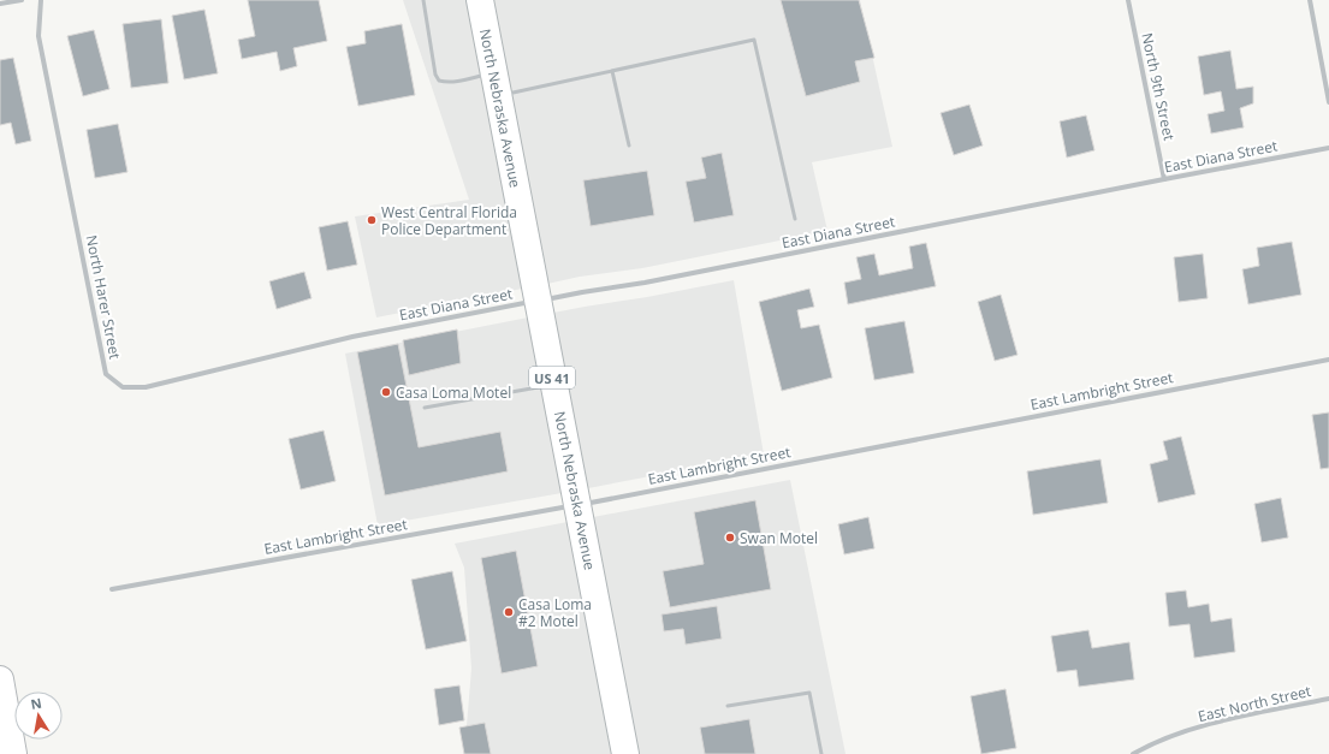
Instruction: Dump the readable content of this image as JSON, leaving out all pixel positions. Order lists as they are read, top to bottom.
{
  "streets": {
    "main road": ["North Nebraska Avenue", "US 41"],
    "street": [
      "North 9th Street",
      "East Diana Street",
      "North Harer Street",
      "East Lambright Street",
      "East North Street"
    ]
  },
  "crossings": [
    ["North 9th Street", "East Diana Street"],
    ["North Nebraska Avenue", "East Diana Street"],
    ["North Nebraska Avenue", "East Lambright Street"],
    ["East Diana Street", "North Harer Street"]
  ],
  "places": [
    "West Central Florida Police Department",
    "Casa Loma Motel",
    "Swan Motel",
    "Casa Loma #2 Motel"
  ],
  "north": "top"
}
